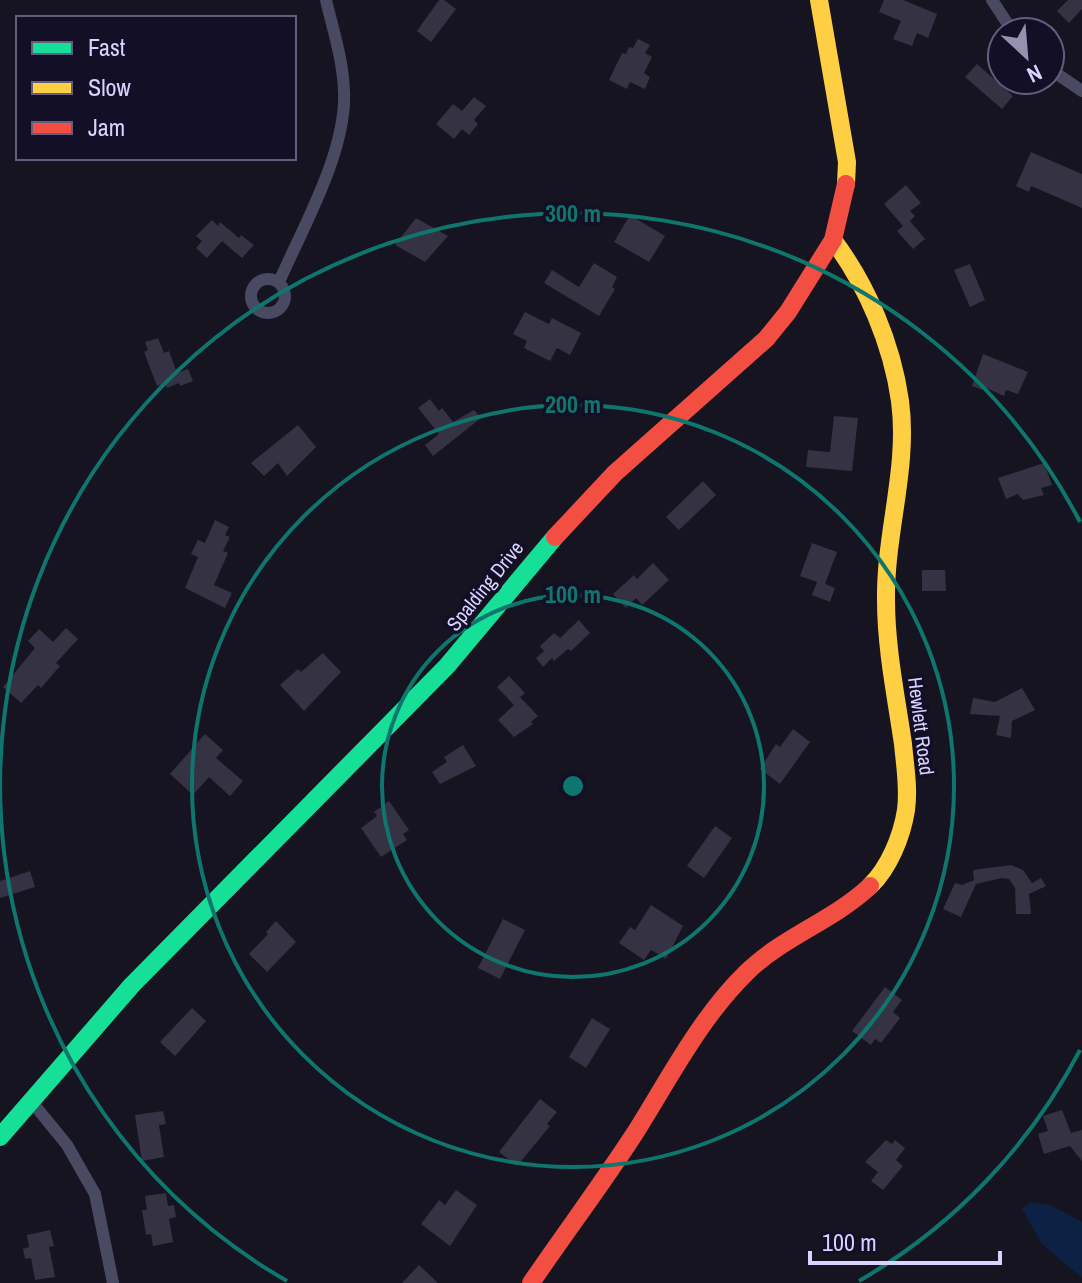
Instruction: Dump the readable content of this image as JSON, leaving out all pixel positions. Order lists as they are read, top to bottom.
{
  "streets": {
    "street": ["Spalding Drive", "Hewlett Road"]
  },
  "crossings": [
    ["Spalding Drive", "Hewlett Road"]
  ],
  "legend": ["Fast", "Slow", "Jam"],
  "scale_bar": "100 m",
  "north": "bottom right",
  "rings": ["300 m", "200 m", "100 m"]
}
